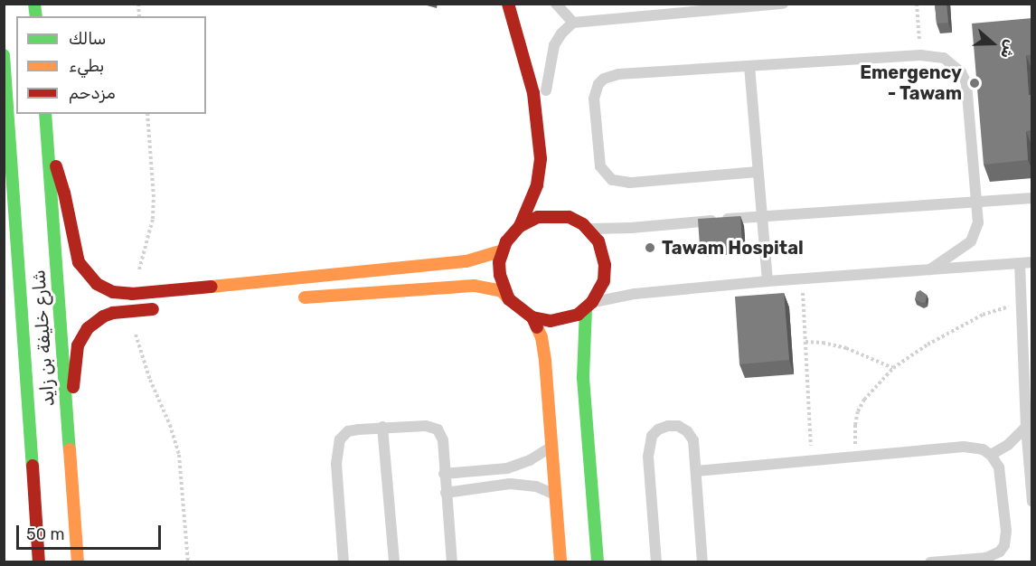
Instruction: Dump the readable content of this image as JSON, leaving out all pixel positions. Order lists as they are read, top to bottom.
{
  "streets": {
    "main road": ["شارع خليفة بن زايد"]
  },
  "places": ["Emergency - Tawam", "Tawam Hospital"],
  "legend": ["سالك", "بطيء", "مزدحم"],
  "scale_bar": "50 m",
  "north": "right"
}
